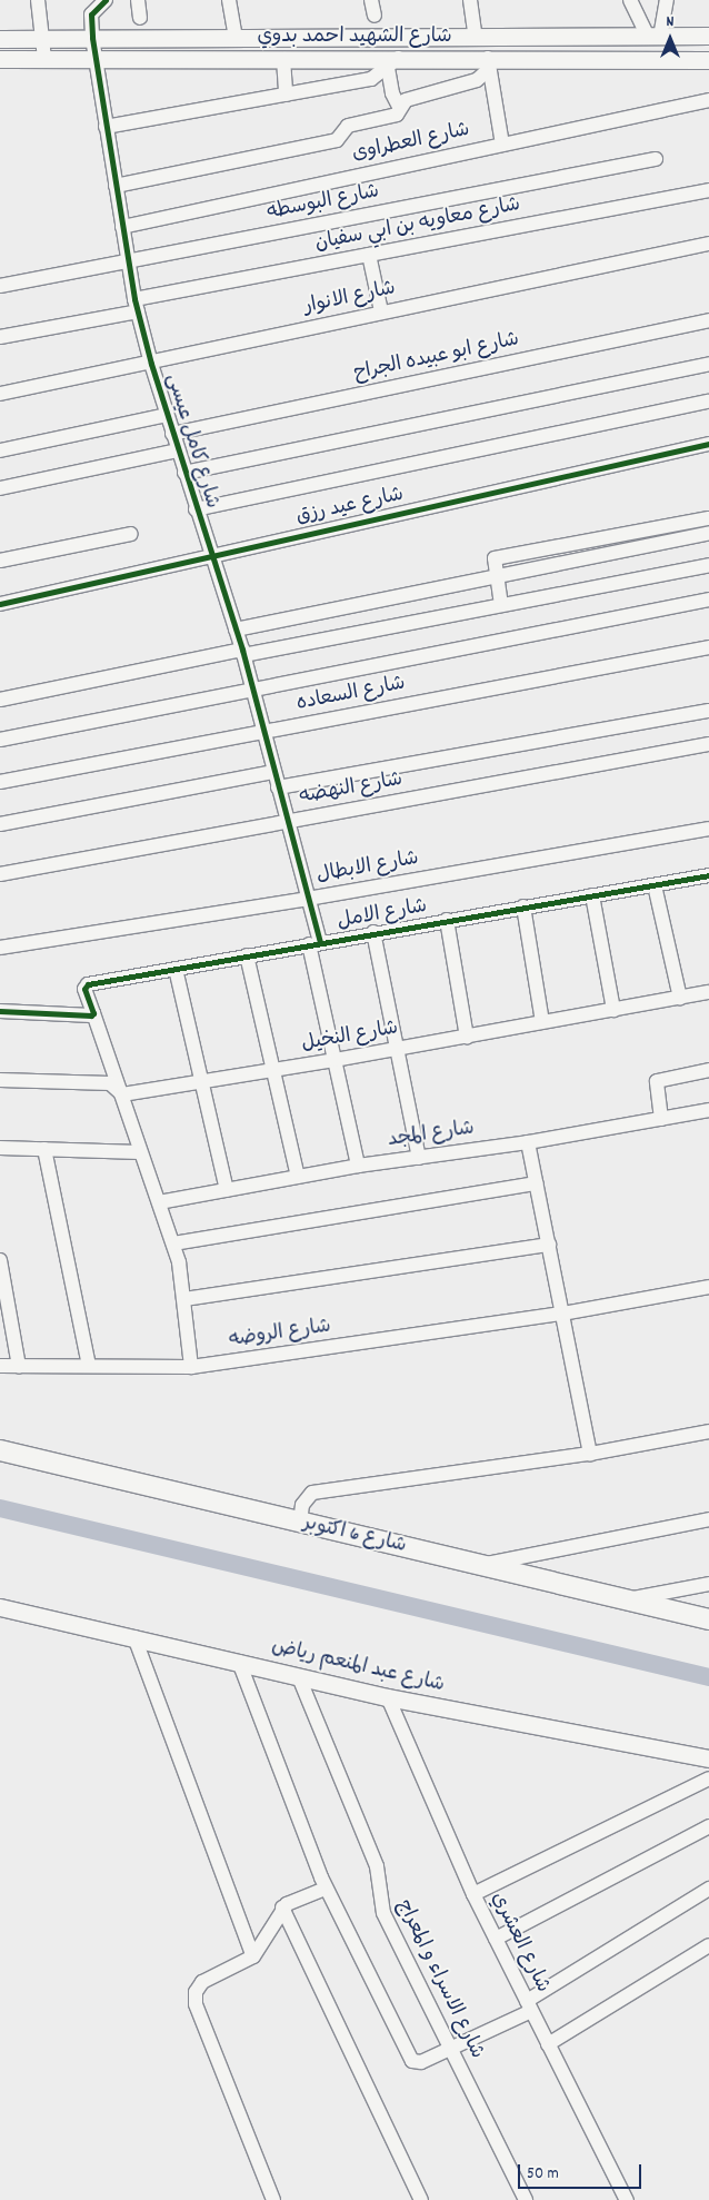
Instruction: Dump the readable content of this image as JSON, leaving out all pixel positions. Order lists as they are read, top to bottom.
{
  "streets": {
    "main road": ["شارع 6 اكتوبر"],
    "street": [
      "شارع الشهيد احمد بدوي",
      "شارع العطراوى",
      "شارع البوسطه",
      "شارع معاويه بن ابي سفيان",
      "شارع الانوار",
      "شارع ابو عبيده الجراح",
      "شارع كامل عيسى",
      "شارع عيد رزق",
      "شارع السعاده",
      "شارع النهضه",
      "شارع الابطال",
      "شارع الامل",
      "شارع النخيل",
      "شارع المجد",
      "شارع الروضه",
      "شارع عبد المنعم رياض",
      "شارع العشري",
      "شارع الاسراء و المعراج"
    ]
  },
  "crossings": [
    ["شارع الشهيد احمد بدوي", "شارع كامل عيسى"],
    ["شارع العطراوى", "شارع كامل عيسى"],
    ["شارع البوسطه", "شارع كامل عيسى"],
    ["شارع معاويه بن ابي سفيان", "شارع كامل عيسى"],
    ["شارع الانوار", "شارع كامل عيسى"],
    ["شارع ابو عبيده الجراح", "شارع كامل عيسى"],
    ["شارع كامل عيسى", "شارع عيد رزق"],
    ["شارع كامل عيسى", "شارع السعاده"],
    ["شارع كامل عيسى", "شارع النهضه"],
    ["شارع كامل عيسى", "شارع الابطال"],
    ["شارع كامل عيسى", "شارع الامل"],
    ["شارع كامل عيسى", "شارع النخيل"],
    ["شارع كامل عيسى", "شارع المجد"],
    ["شارع عبد المنعم رياض", "شارع العشري"],
    ["شارع عبد المنعم رياض", "شارع الاسراء و المعراج"]
  ],
  "scale_bar": "50 m",
  "north": "top"
}
